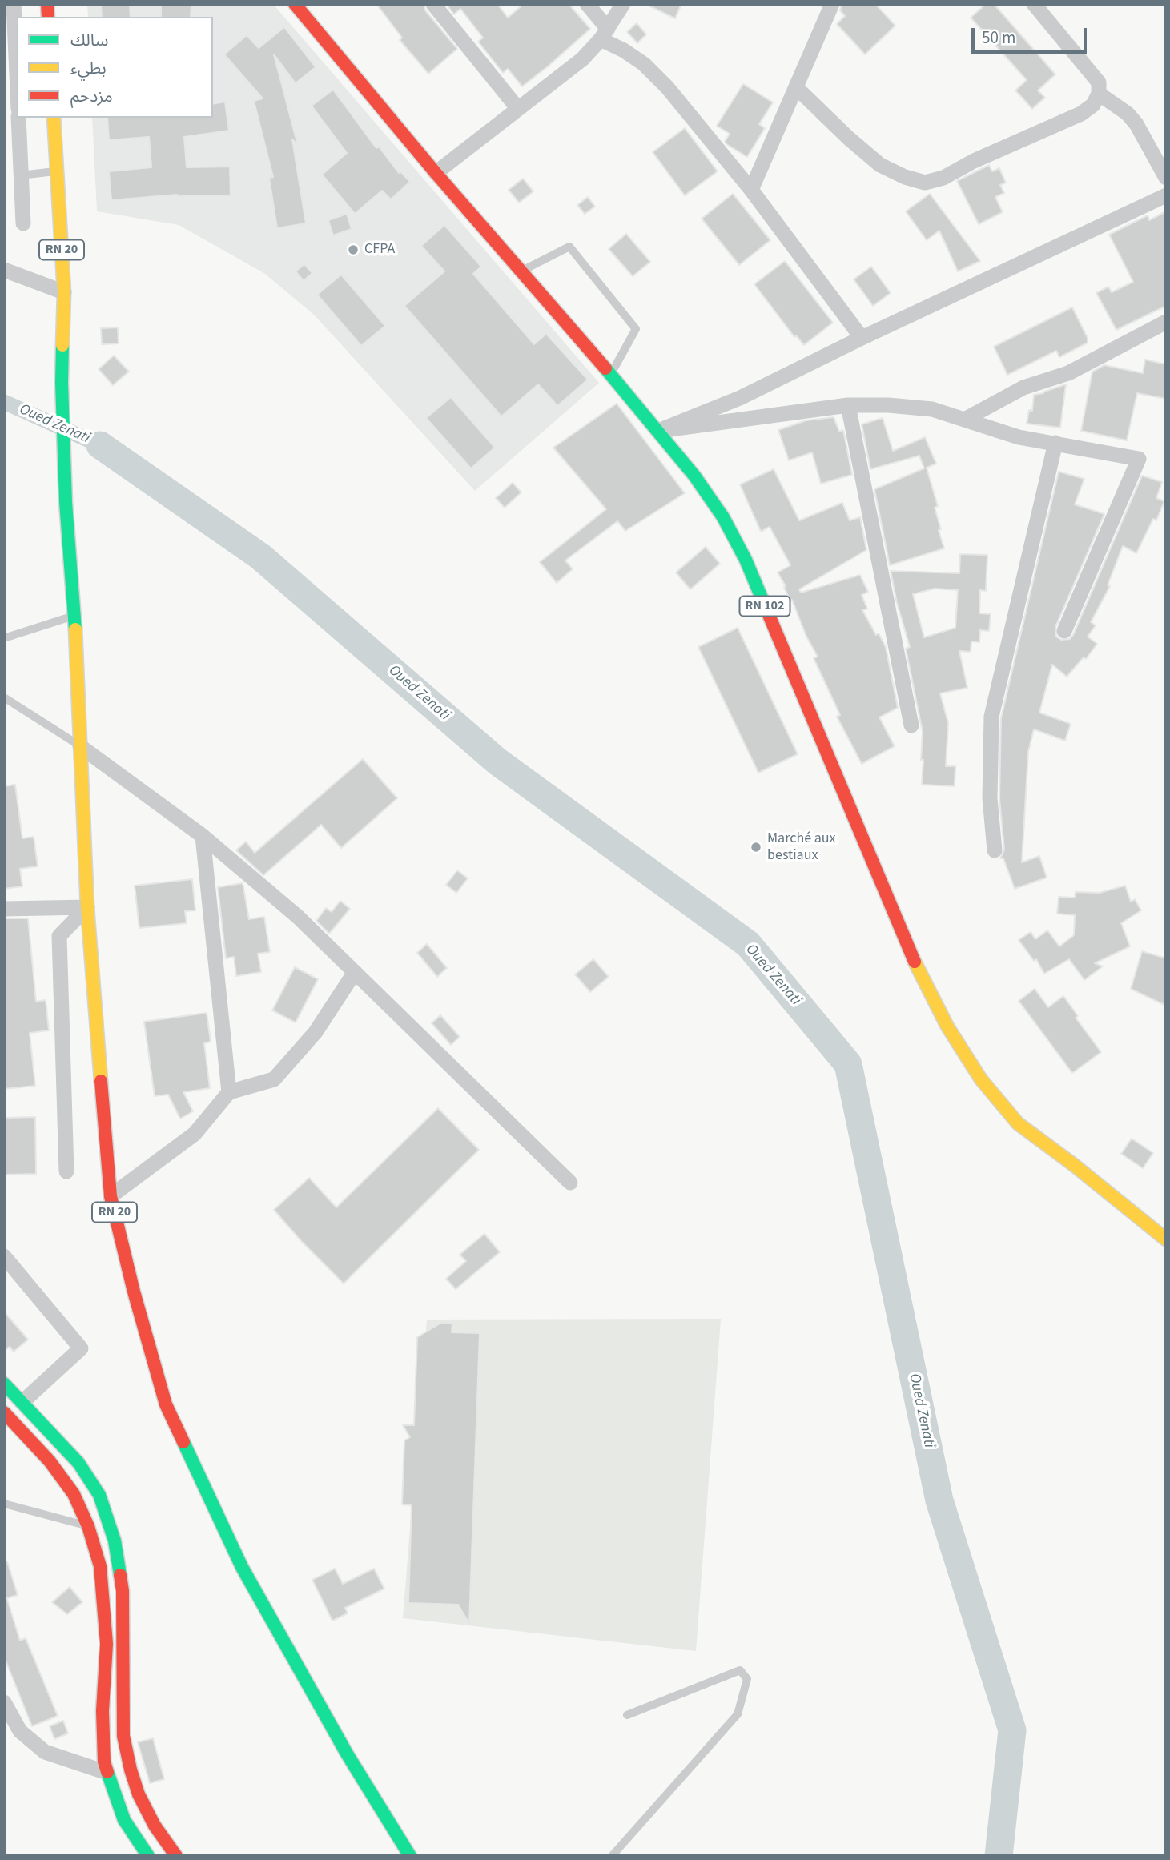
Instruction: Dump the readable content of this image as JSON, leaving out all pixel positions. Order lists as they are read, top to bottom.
{
  "streets": {
    "main road": ["RN 20", "RN 102"]
  },
  "water": ["Oued Zenati"],
  "places": ["CFPA", "Marché aux bestiaux"],
  "legend": ["سالك", "بطيء", "مزدحم"],
  "scale_bar": "50 m"
}
